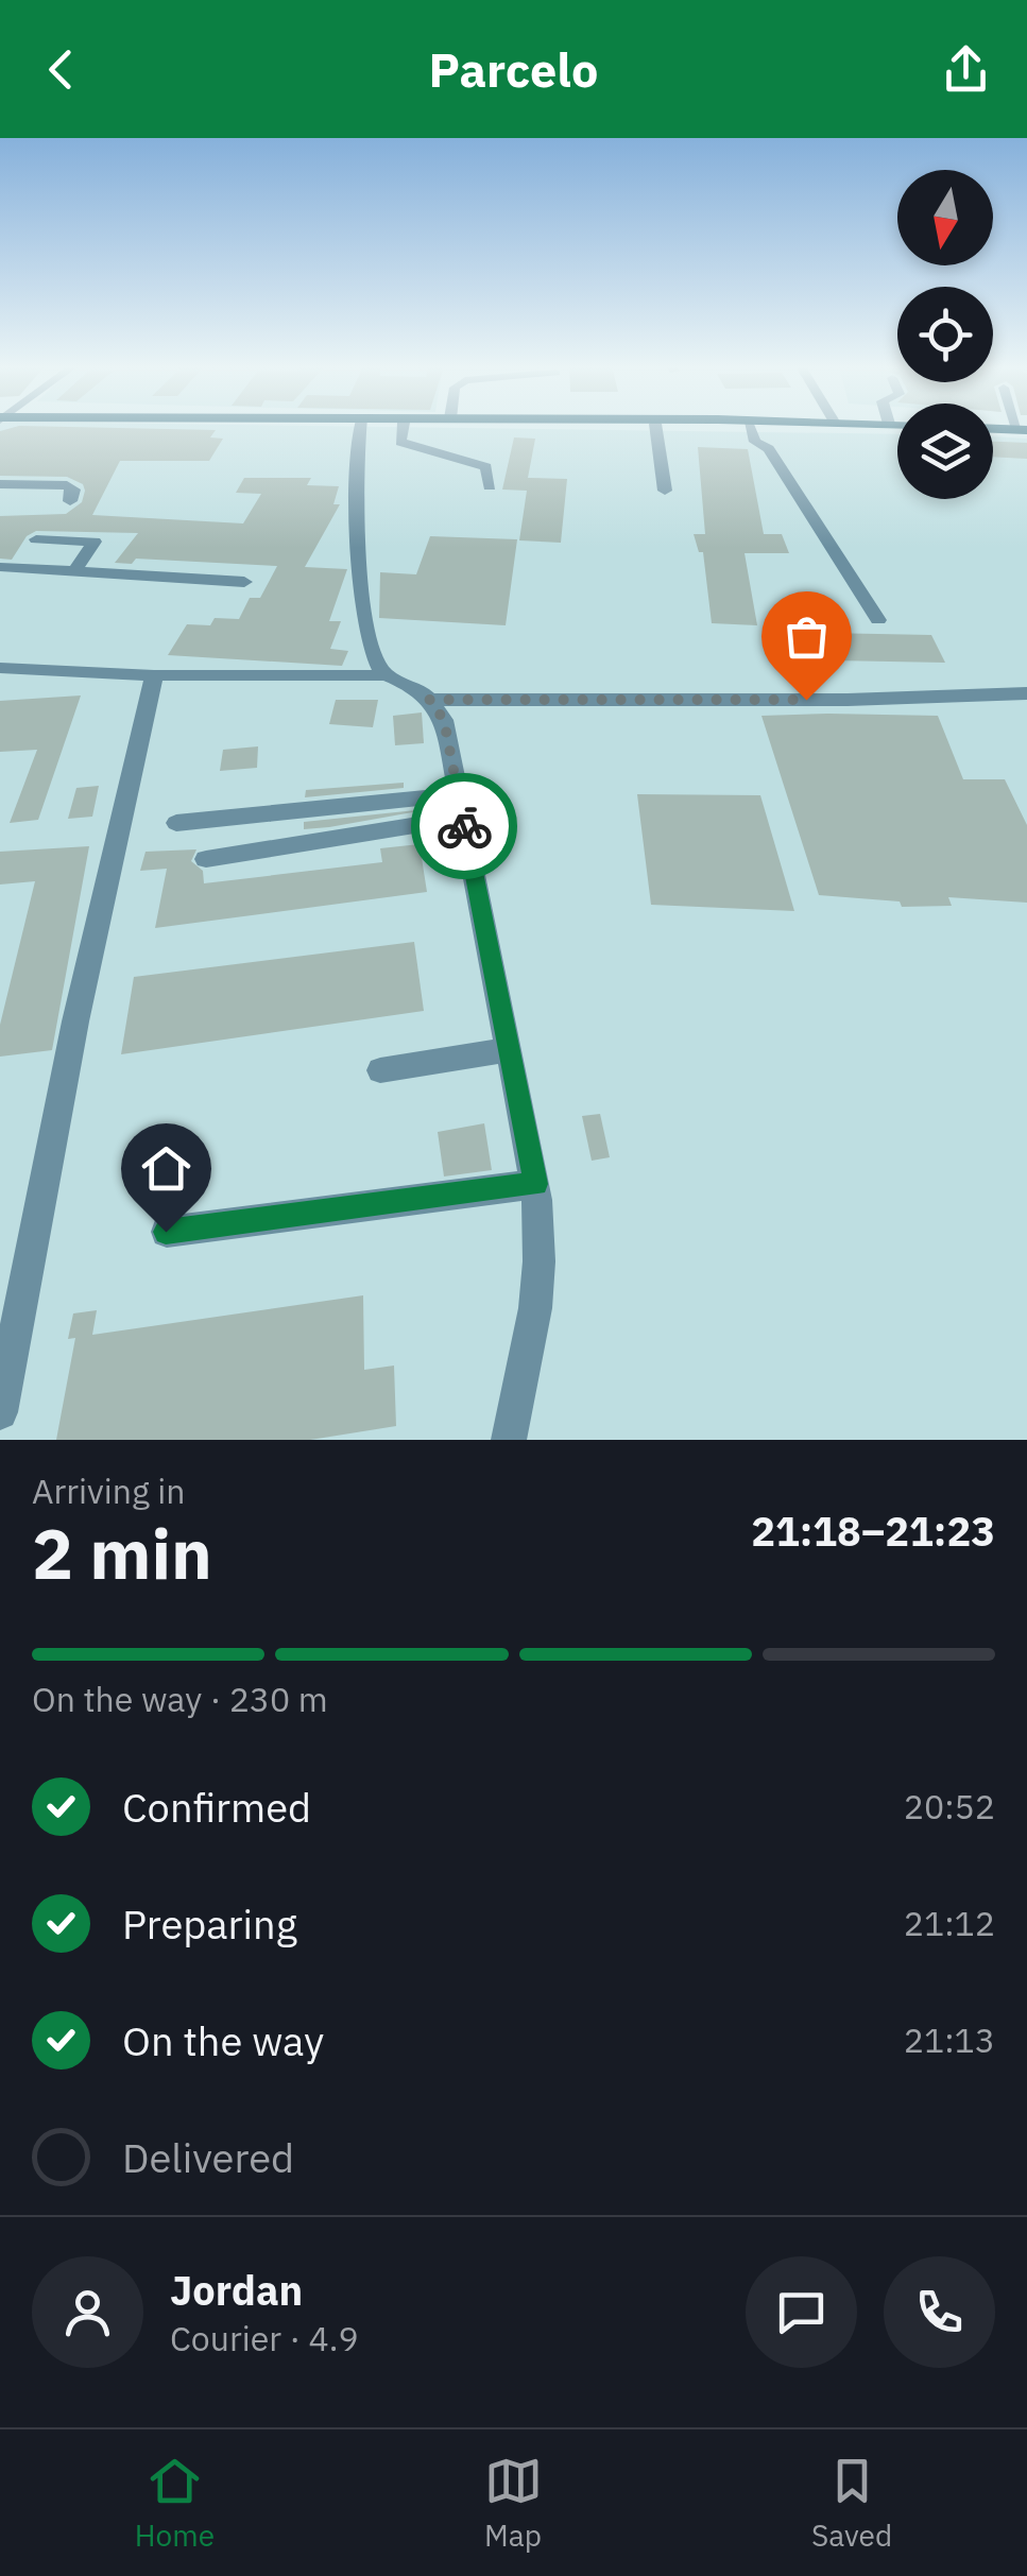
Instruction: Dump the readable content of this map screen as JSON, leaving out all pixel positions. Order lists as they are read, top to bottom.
{
  "north": "bottom",
  "page": {
    "header": "Parcelo",
    "heading": ["2 min", "Arriving in", "21:18–21:23"],
    "panel": ["Jordan", "Courier · 4.9"],
    "bar": "On the way · 230 m",
    "list": [
      ["Confirmed", "20:52"],
      ["Preparing", "21:12"],
      ["On the way", "21:13"],
      "Delivered"
    ],
    "tabs": ["Home", "Map", "Saved"]
  }
}
